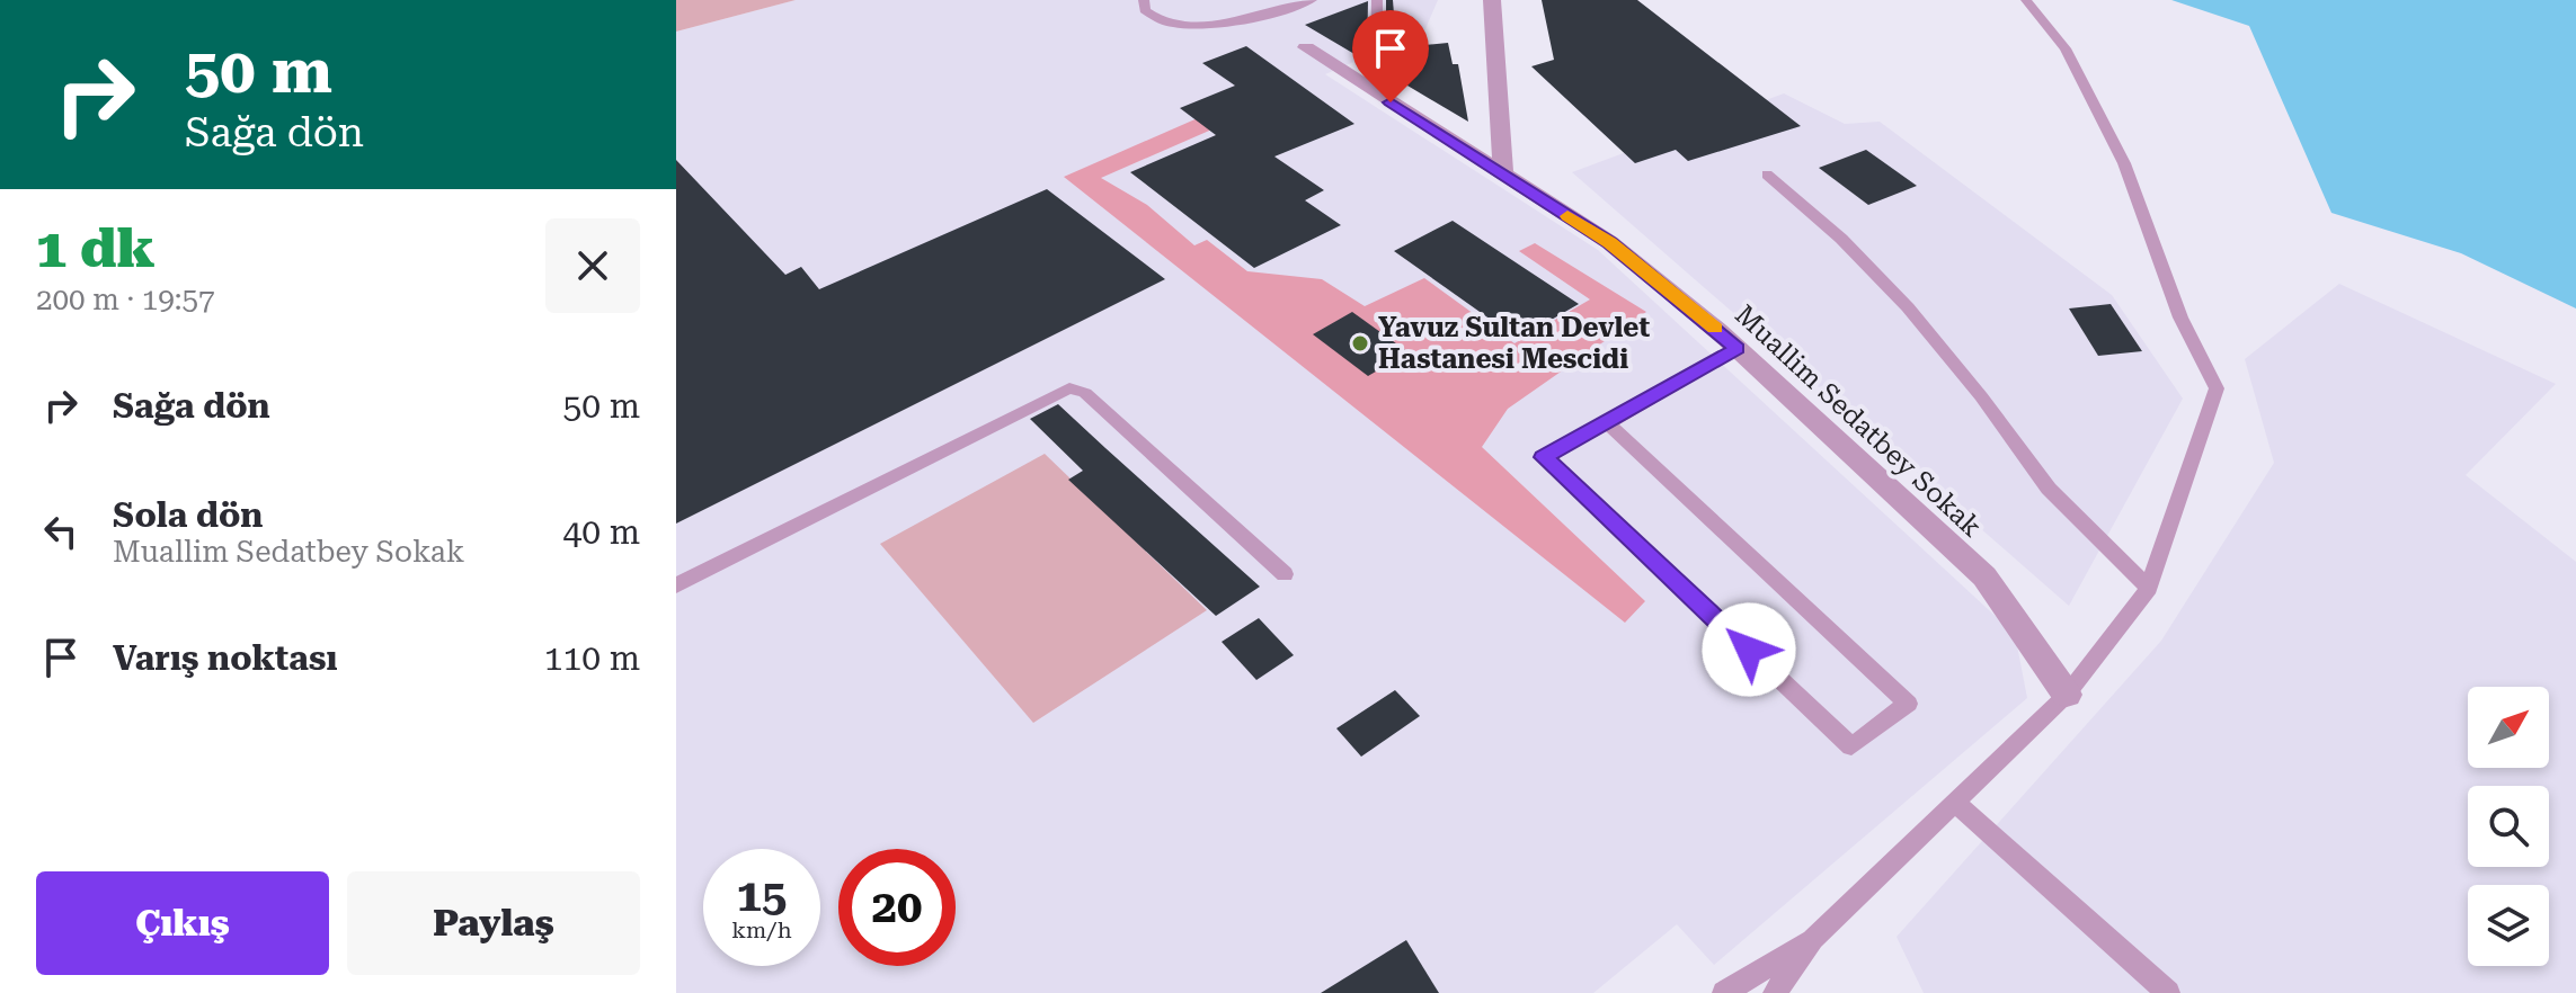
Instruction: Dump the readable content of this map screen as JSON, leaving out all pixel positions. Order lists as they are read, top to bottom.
{
  "streets": {
    "street": ["Muallim Sedatbey Sokak"]
  },
  "places": ["Yavuz Sultan Devlet Hastanesi Mescidi"],
  "north": "top right",
  "page": {
    "turn": ["50 m", "Sağa dön"],
    "heading": ["1 dk", "200 m · 19:57"],
    "list": [
      {
        "name": "Sağa dön",
        "value": "50 m"
      },
      {
        "name": "Sola dön",
        "note": "Muallim Sedatbey Sokak",
        "value": "40 m"
      },
      {
        "name": "Varış noktası",
        "value": "110 m"
      }
    ],
    "speed": "15 km/h",
    "limit": "20",
    "buttons": ["Çıkış", "Paylaş"]
  }
}
